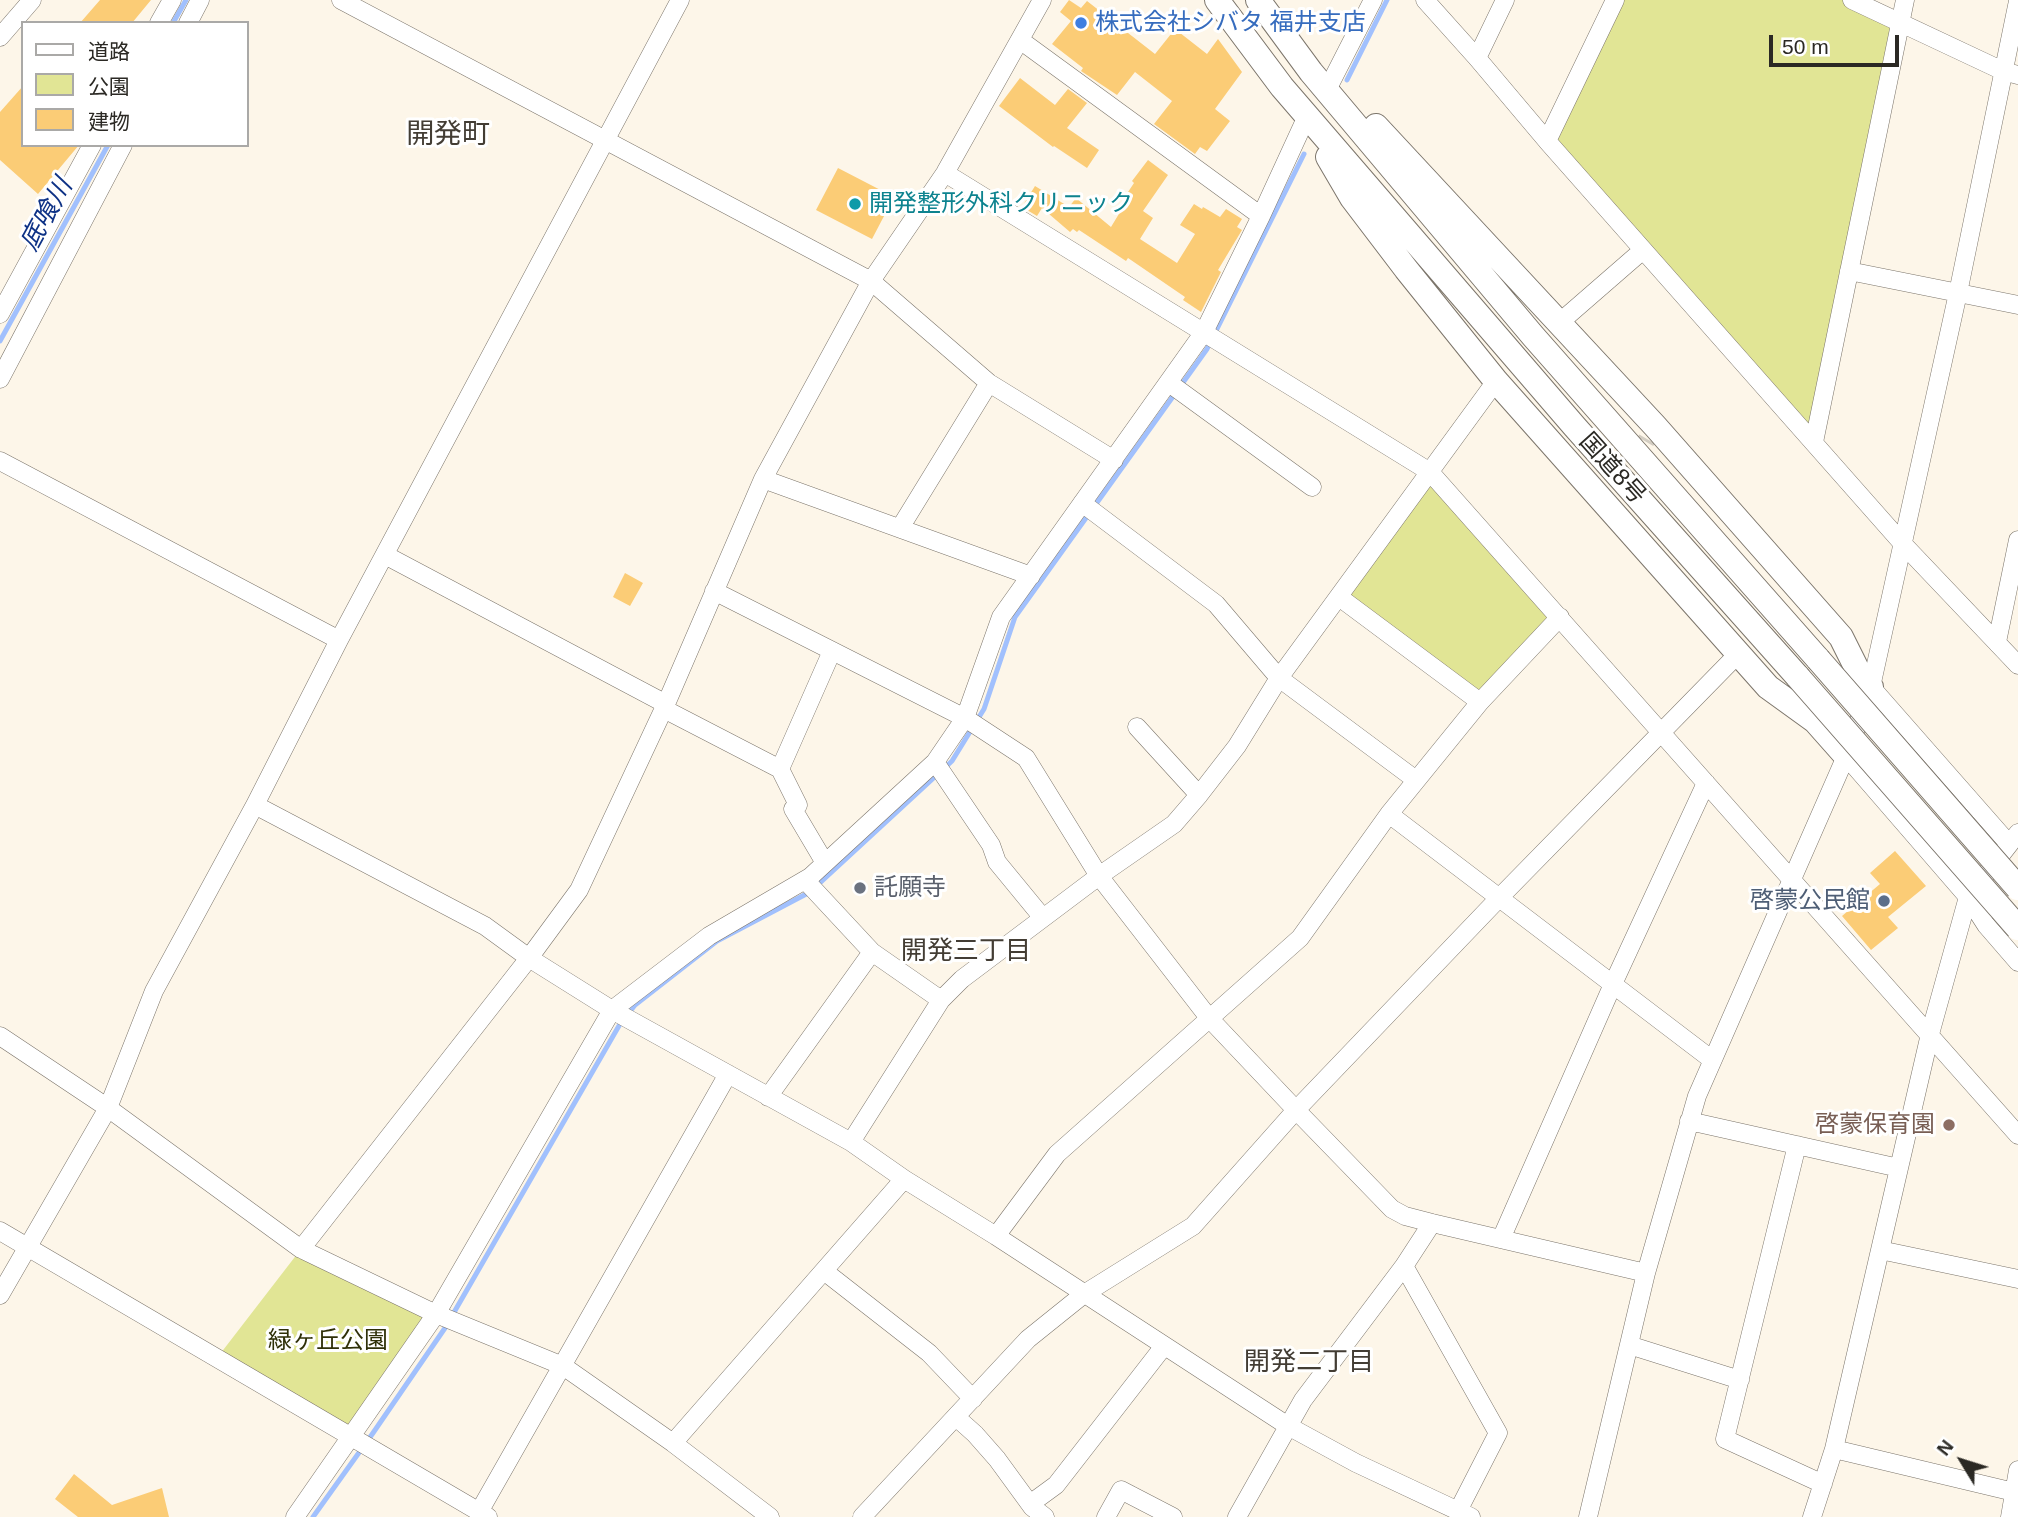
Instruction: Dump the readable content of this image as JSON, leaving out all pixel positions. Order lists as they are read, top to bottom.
{
  "streets": {
    "highway": ["国道8号"]
  },
  "districts": ["開発町", "開発三丁目", "開発二丁目"],
  "water": ["底喰川"],
  "parks": ["緑ヶ丘公園"],
  "places": [
    "株式会社シバタ 福井支店",
    "開発整形外科クリニック",
    "託願寺",
    "啓蒙公民館",
    "啓蒙保育園"
  ],
  "legend": ["道路", "公園", "建物"],
  "scale_bar": "50 m",
  "north": "top left"
}
